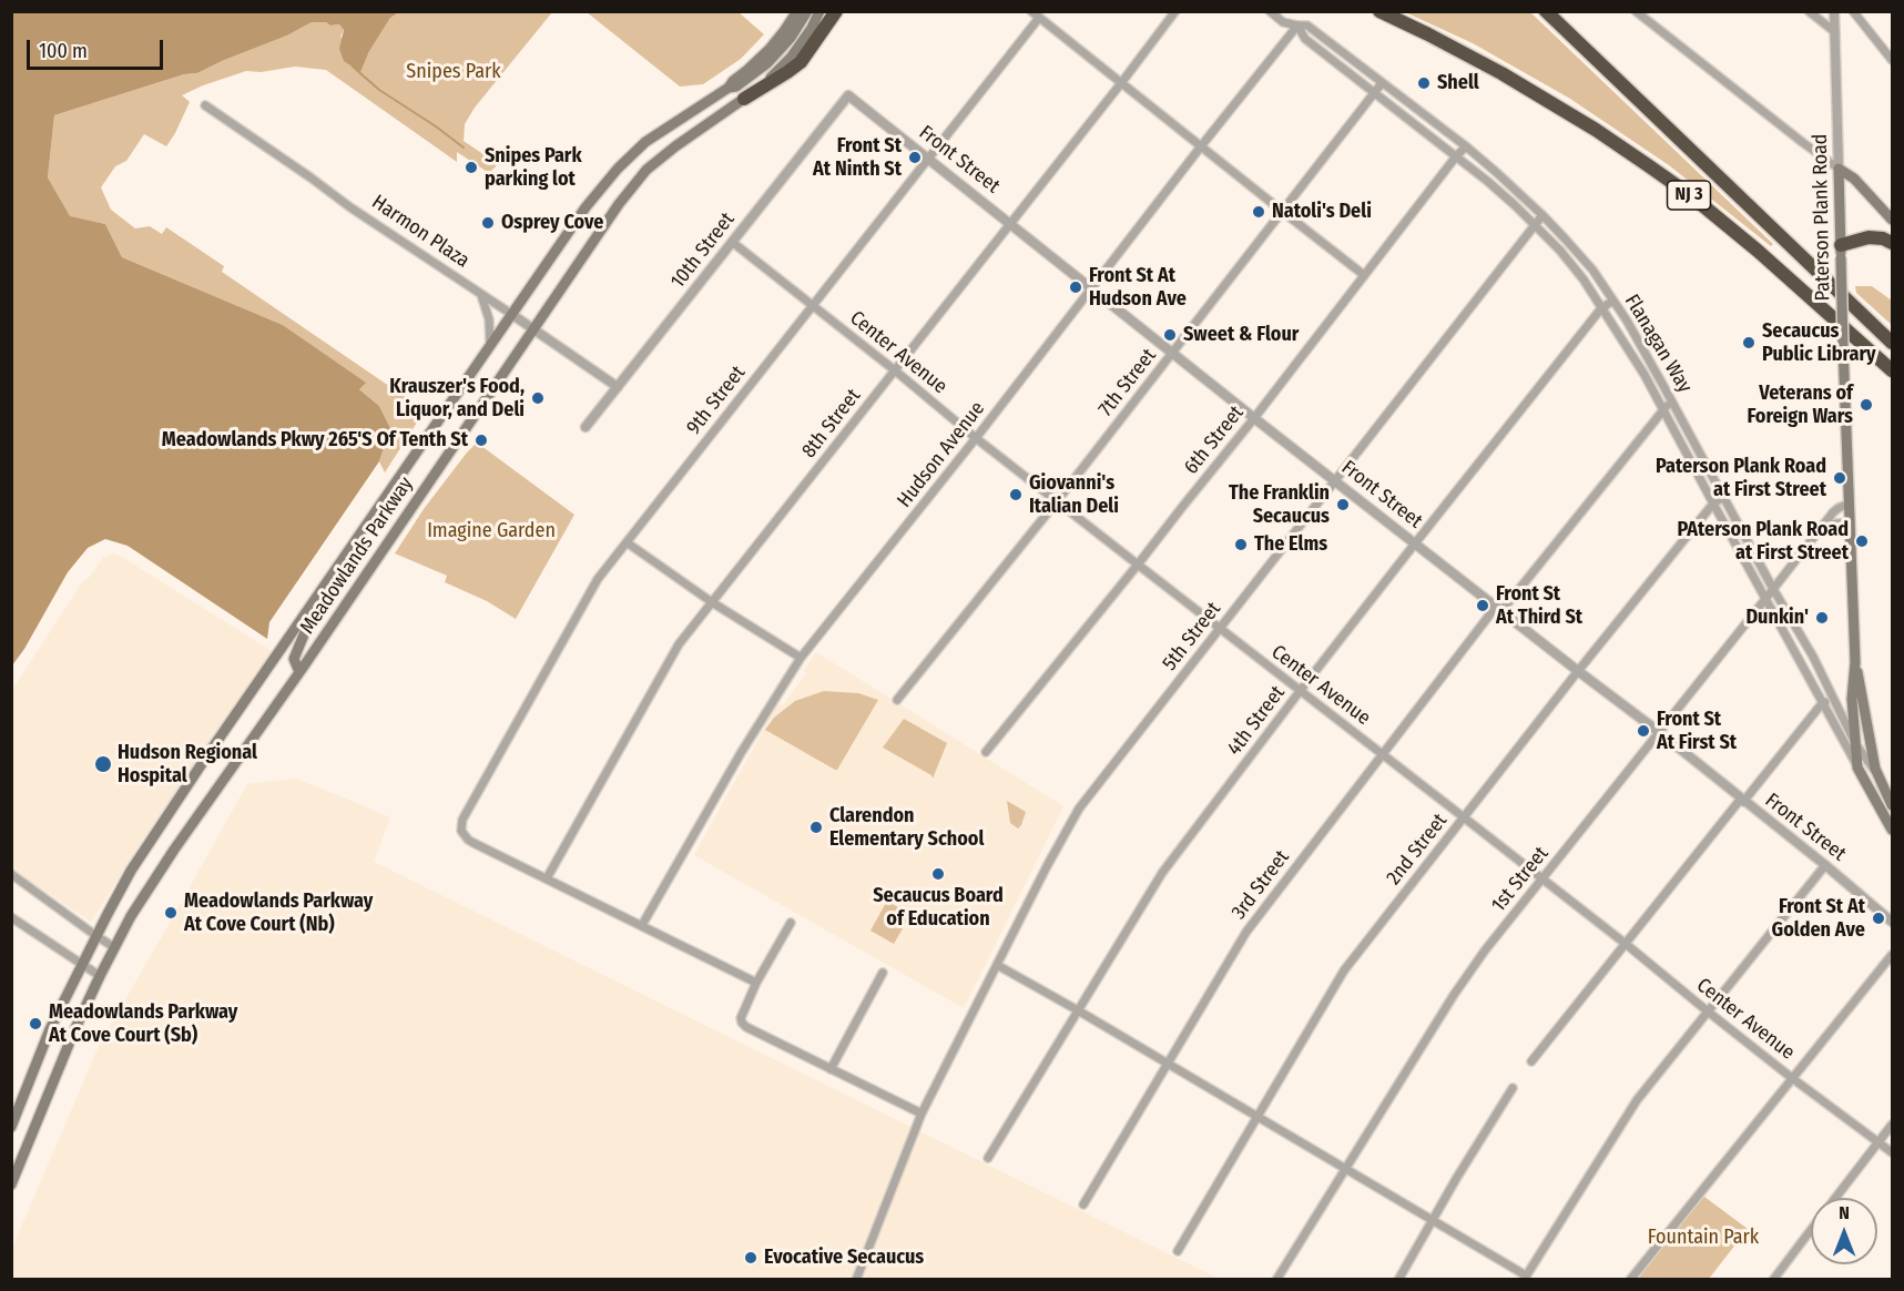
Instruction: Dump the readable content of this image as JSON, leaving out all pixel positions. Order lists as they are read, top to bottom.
{
  "streets": {
    "highway": ["NJ 3"],
    "main road": ["Paterson Plank Road", "Meadowlands Parkway"],
    "street": [
      "Front Street",
      "Harmon Plaza",
      "10th Street",
      "Flanagan Way",
      "Center Avenue",
      "7th Street",
      "9th Street",
      "8th Street",
      "6th Street",
      "Hudson Avenue",
      "5th Street",
      "4th Street",
      "2nd Street",
      "1st Street",
      "3rd Street"
    ]
  },
  "crossings": [
    ["Front Street", "10th Street"],
    ["Front Street", "7th Street"],
    ["Front Street", "9th Street"],
    ["Front Street", "8th Street"],
    ["Front Street", "6th Street"],
    ["Front Street", "Hudson Avenue"],
    ["Front Street", "5th Street"],
    ["Front Street", "4th Street"],
    ["Front Street", "2nd Street"],
    ["Front Street", "1st Street"],
    ["Front Street", "3rd Street"],
    ["Paterson Plank Road", "Flanagan Way"],
    ["Paterson Plank Road", "1st Street"],
    ["Harmon Plaza", "10th Street"],
    ["Harmon Plaza", "Meadowlands Parkway"],
    ["10th Street", "Center Avenue"],
    ["Flanagan Way", "7th Street"],
    ["Flanagan Way", "6th Street"],
    ["Flanagan Way", "Hudson Avenue"],
    ["Flanagan Way", "5th Street"],
    ["Flanagan Way", "4th Street"],
    ["Flanagan Way", "2nd Street"],
    ["Flanagan Way", "1st Street"],
    ["Flanagan Way", "3rd Street"],
    ["Center Avenue", "7th Street"],
    ["Center Avenue", "9th Street"],
    ["Center Avenue", "8th Street"],
    ["Center Avenue", "6th Street"],
    ["Center Avenue", "Hudson Avenue"],
    ["Center Avenue", "5th Street"],
    ["Center Avenue", "4th Street"],
    ["Center Avenue", "2nd Street"],
    ["Center Avenue", "1st Street"],
    ["Center Avenue", "3rd Street"],
    ["9th Street", "8th Street"]
  ],
  "parks": ["Snipes Park", "Imagine Garden", "Fountain Park"],
  "places": [
    "Shell",
    "Front St At Ninth St",
    "Snipes Park parking lot",
    "Natoli's Deli",
    "Osprey Cove",
    "Front St At Hudson Ave",
    "Sweet & Flour",
    "Secaucus Public Library",
    "Krauszer's Food, Liquor, and Deli",
    "Veterans of Foreign Wars",
    "Meadowlands Pkwy 265'S Of Tenth St",
    "Paterson Plank Road at First Street",
    "Giovanni's Italian Deli",
    "The Franklin Secaucus",
    "PAterson Plank Road at First Street",
    "The Elms",
    "Front St At Third St",
    "Dunkin'",
    "Front St At First St",
    "Hudson Regional Hospital",
    "Clarendon Elementary School",
    "Secaucus Board of Education",
    "Meadowlands Parkway At Cove Court (Nb)",
    "Front St At Golden Ave",
    "Meadowlands Parkway At Cove Court (Sb)",
    "Evocative Secaucus"
  ],
  "scale_bar": "100 m",
  "north": "top"
}
